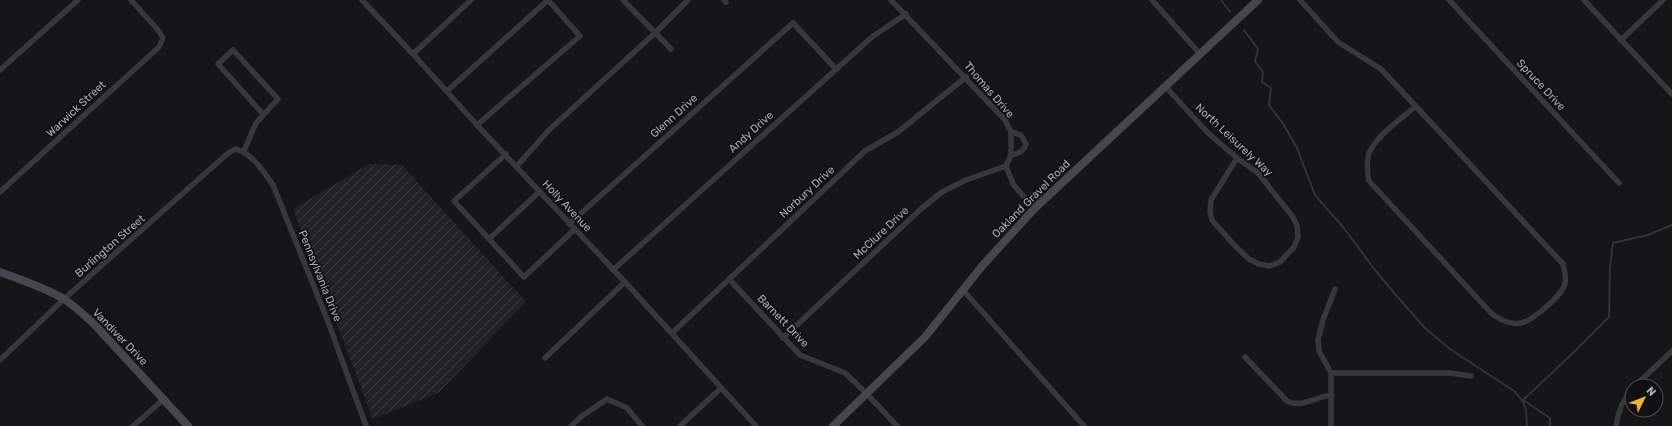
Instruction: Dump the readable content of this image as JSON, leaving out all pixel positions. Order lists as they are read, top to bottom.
{
  "streets": {
    "street": [
      "Spruce Drive",
      "Thomas Drive",
      "Warwick Street",
      "Glenn Drive",
      "Andy Drive",
      "North Leisurely Way",
      "Norbury Drive",
      "Oakland Gravel Road",
      "Holly Avenue",
      "McClure Drive",
      "Burlington Street",
      "Pennsylvania Drive",
      "Barnett Drive",
      "Vandiver Drive"
    ]
  },
  "crossings": [
    ["Thomas Drive", "Andy Drive"],
    ["Thomas Drive", "Norbury Drive"],
    ["Thomas Drive", "McClure Drive"],
    ["Glenn Drive", "Andy Drive"],
    ["Glenn Drive", "Holly Avenue"],
    ["Andy Drive", "Holly Avenue"],
    ["North Leisurely Way", "Oakland Gravel Road"],
    ["Norbury Drive", "Holly Avenue"],
    ["Norbury Drive", "Barnett Drive"],
    ["Oakland Gravel Road", "Barnett Drive"],
    ["McClure Drive", "Barnett Drive"],
    ["Burlington Street", "Pennsylvania Drive"],
    ["Burlington Street", "Vandiver Drive"]
  ],
  "north": "top right"
}
